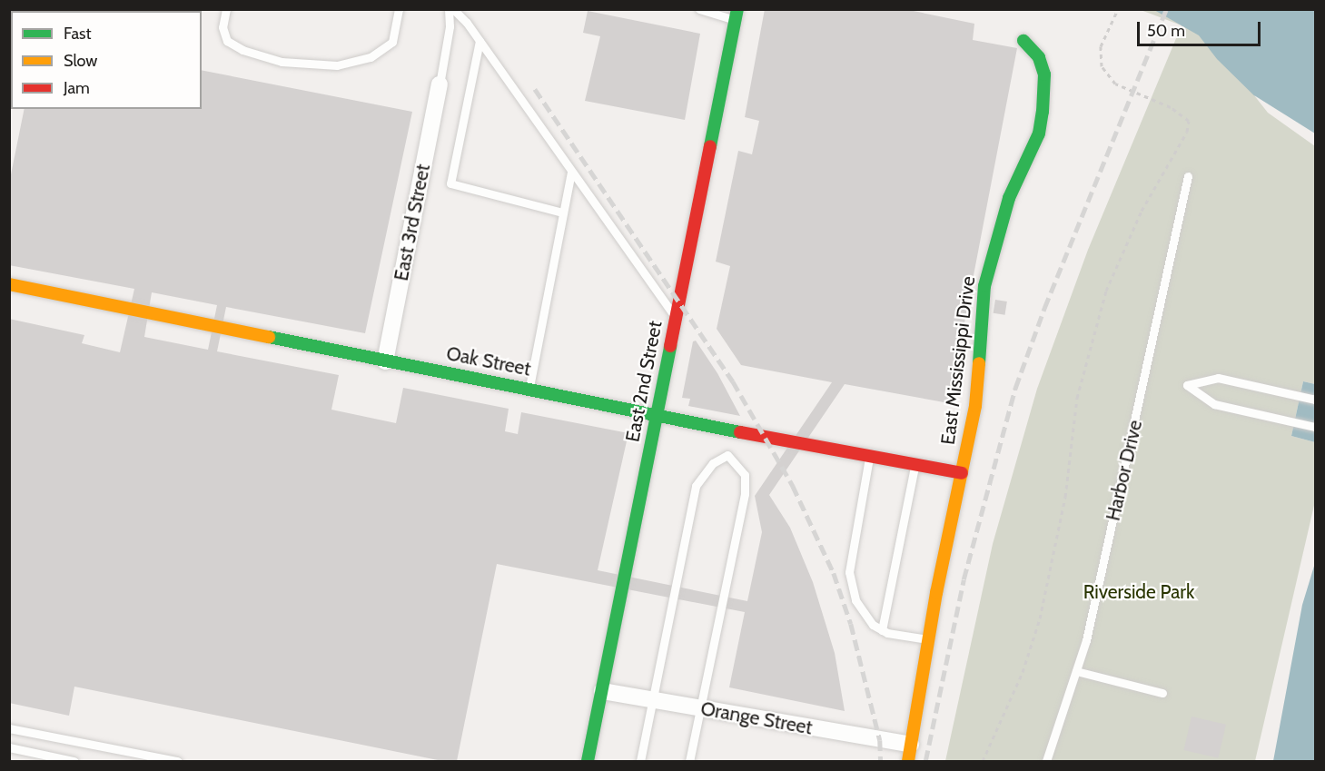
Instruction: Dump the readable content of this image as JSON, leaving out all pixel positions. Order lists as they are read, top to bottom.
{
  "streets": {
    "street": [
      "East 3rd Street",
      "East Mississippi Drive",
      "Oak Street",
      "East 2nd Street",
      "Orange Street"
    ],
    "lane": ["Harbor Drive"]
  },
  "crossings": [
    ["East 3rd Street", "Oak Street"],
    ["East Mississippi Drive", "Oak Street"],
    ["East Mississippi Drive", "Orange Street"],
    ["Oak Street", "East 2nd Street"],
    ["East 2nd Street", "Orange Street"]
  ],
  "parks": ["Riverside Park"],
  "legend": ["Fast", "Slow", "Jam"],
  "scale_bar": "50 m"
}
